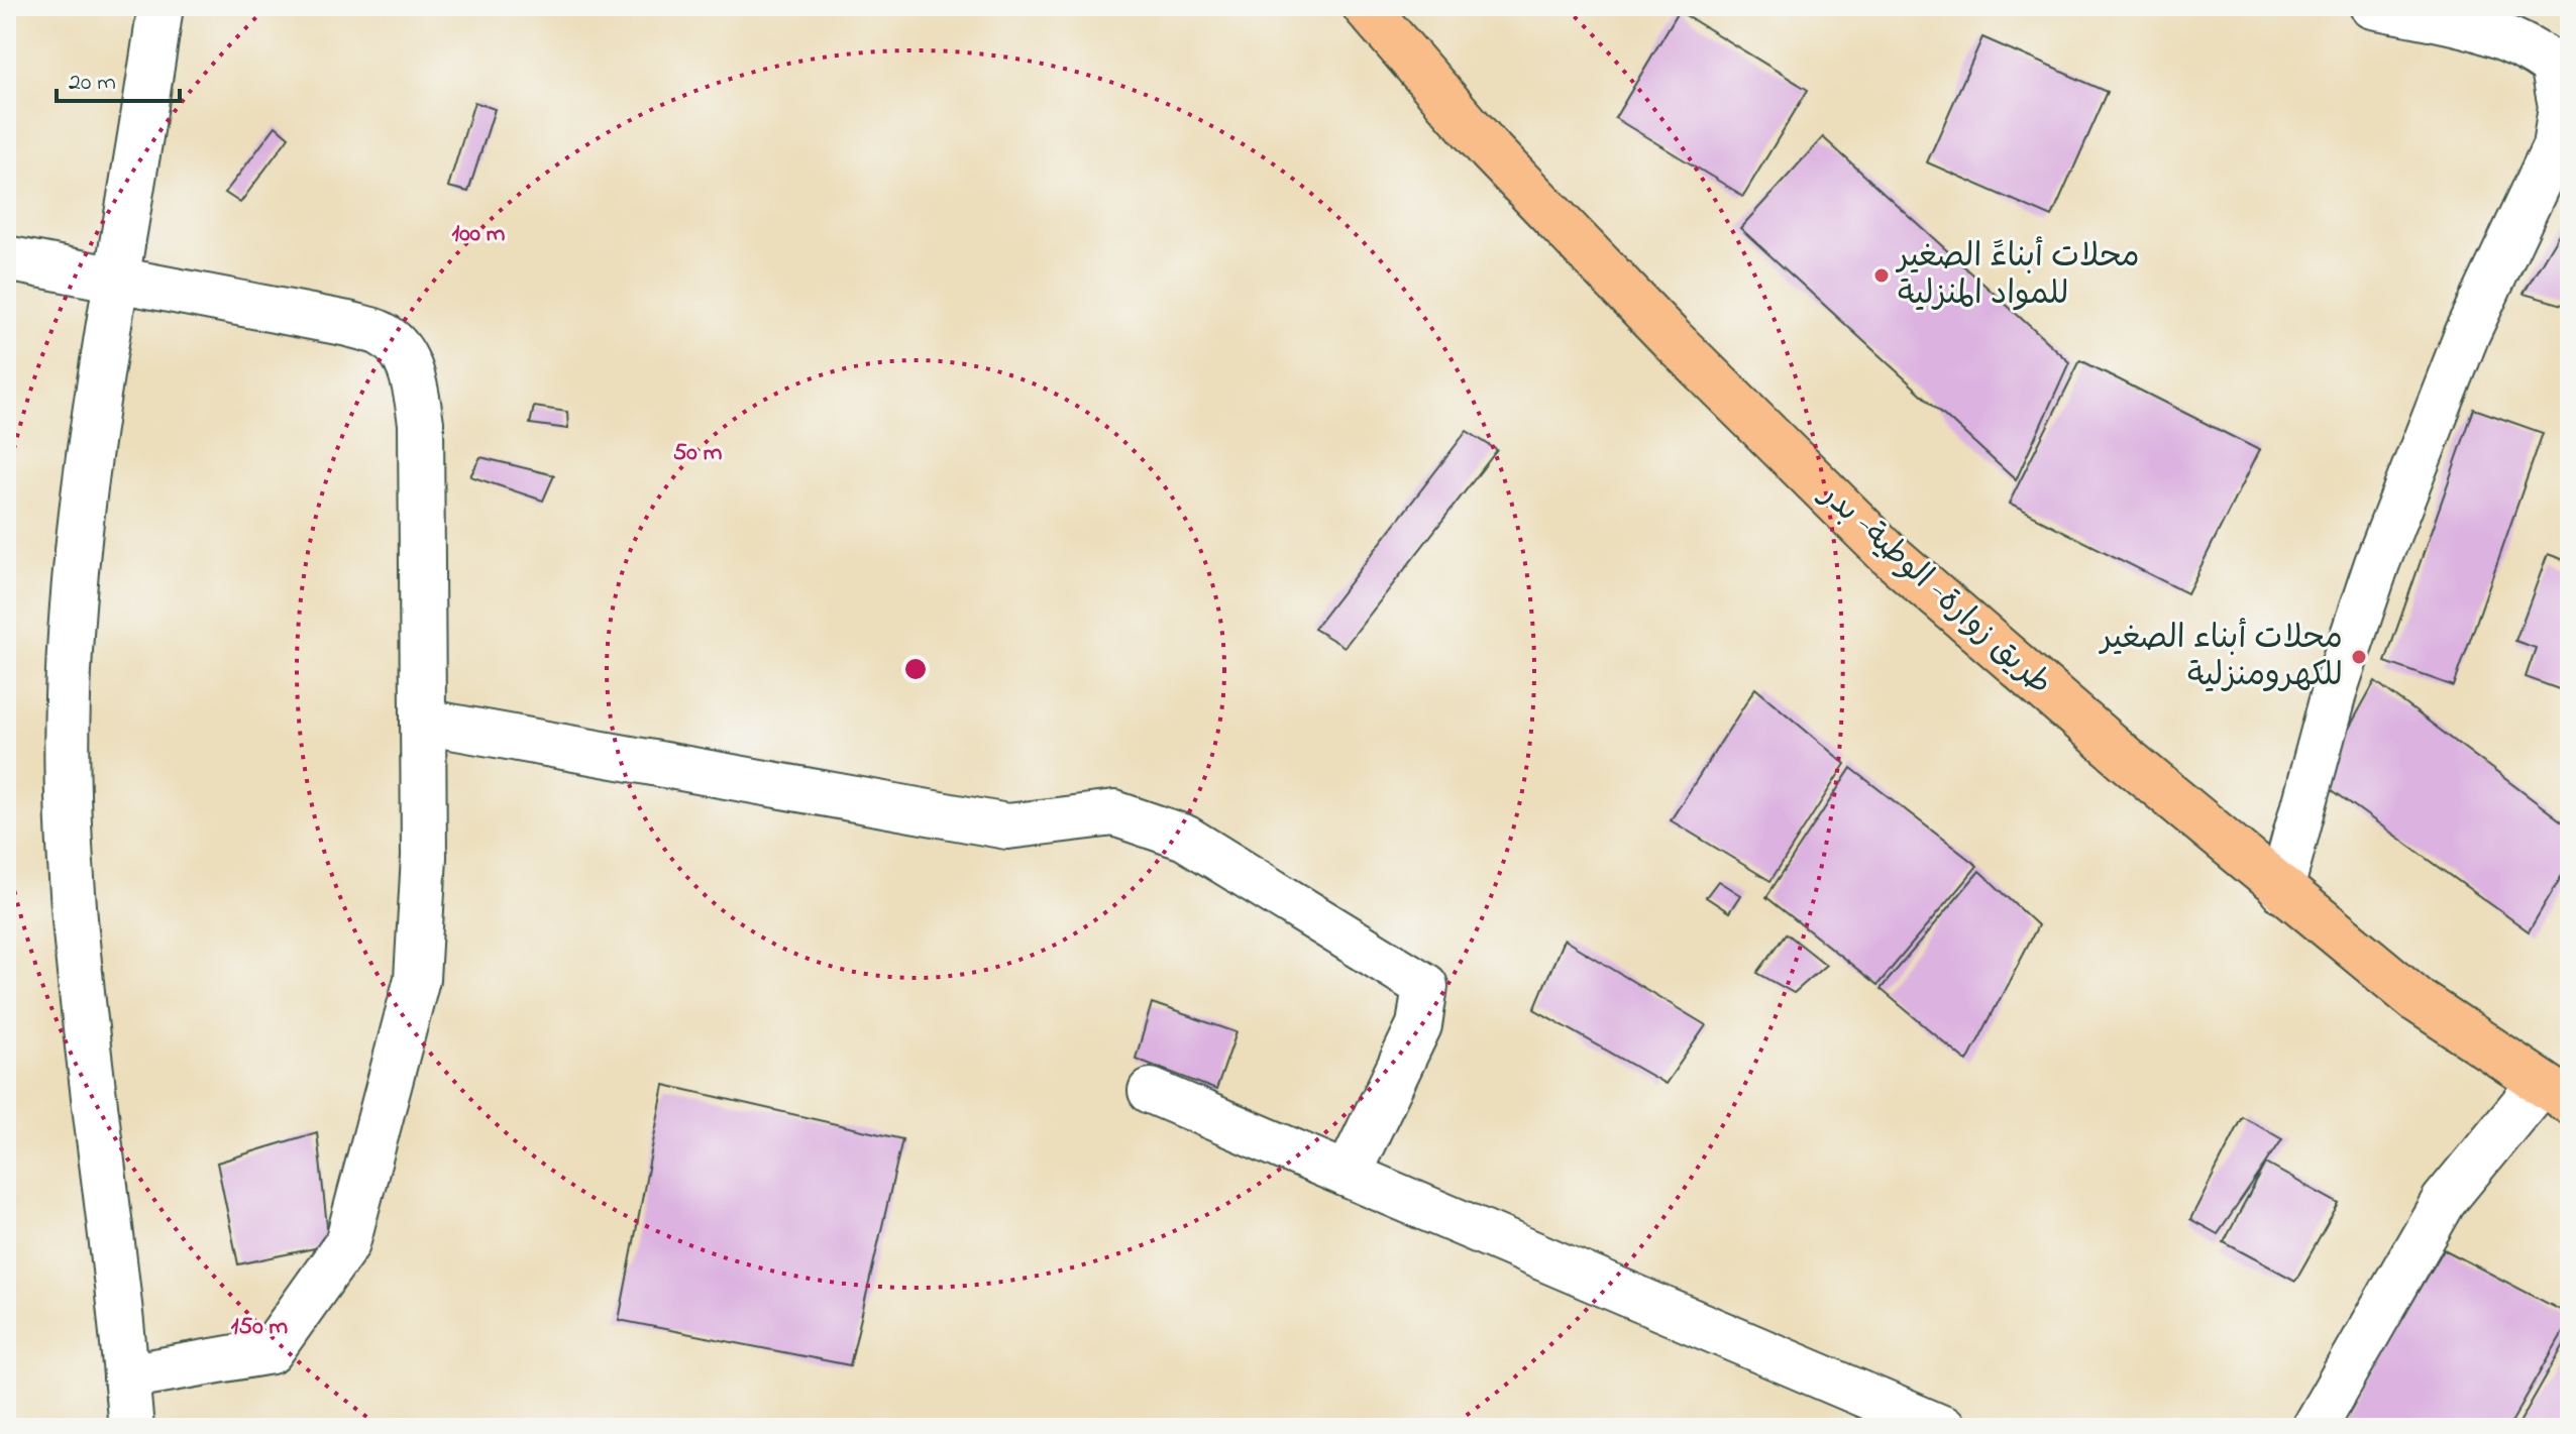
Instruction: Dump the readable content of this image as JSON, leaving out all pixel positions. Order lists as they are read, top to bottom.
{
  "streets": {
    "highway": ["طريق زوارة- الوطية- بدر"]
  },
  "places": ["محلات أبناءً الصغير للمواد المنزلية", "محلات أبناء الصغير للكهرومنزلية"],
  "scale_bar": "20 m",
  "rings": ["100 m", "50 m", "150 m"]
}
